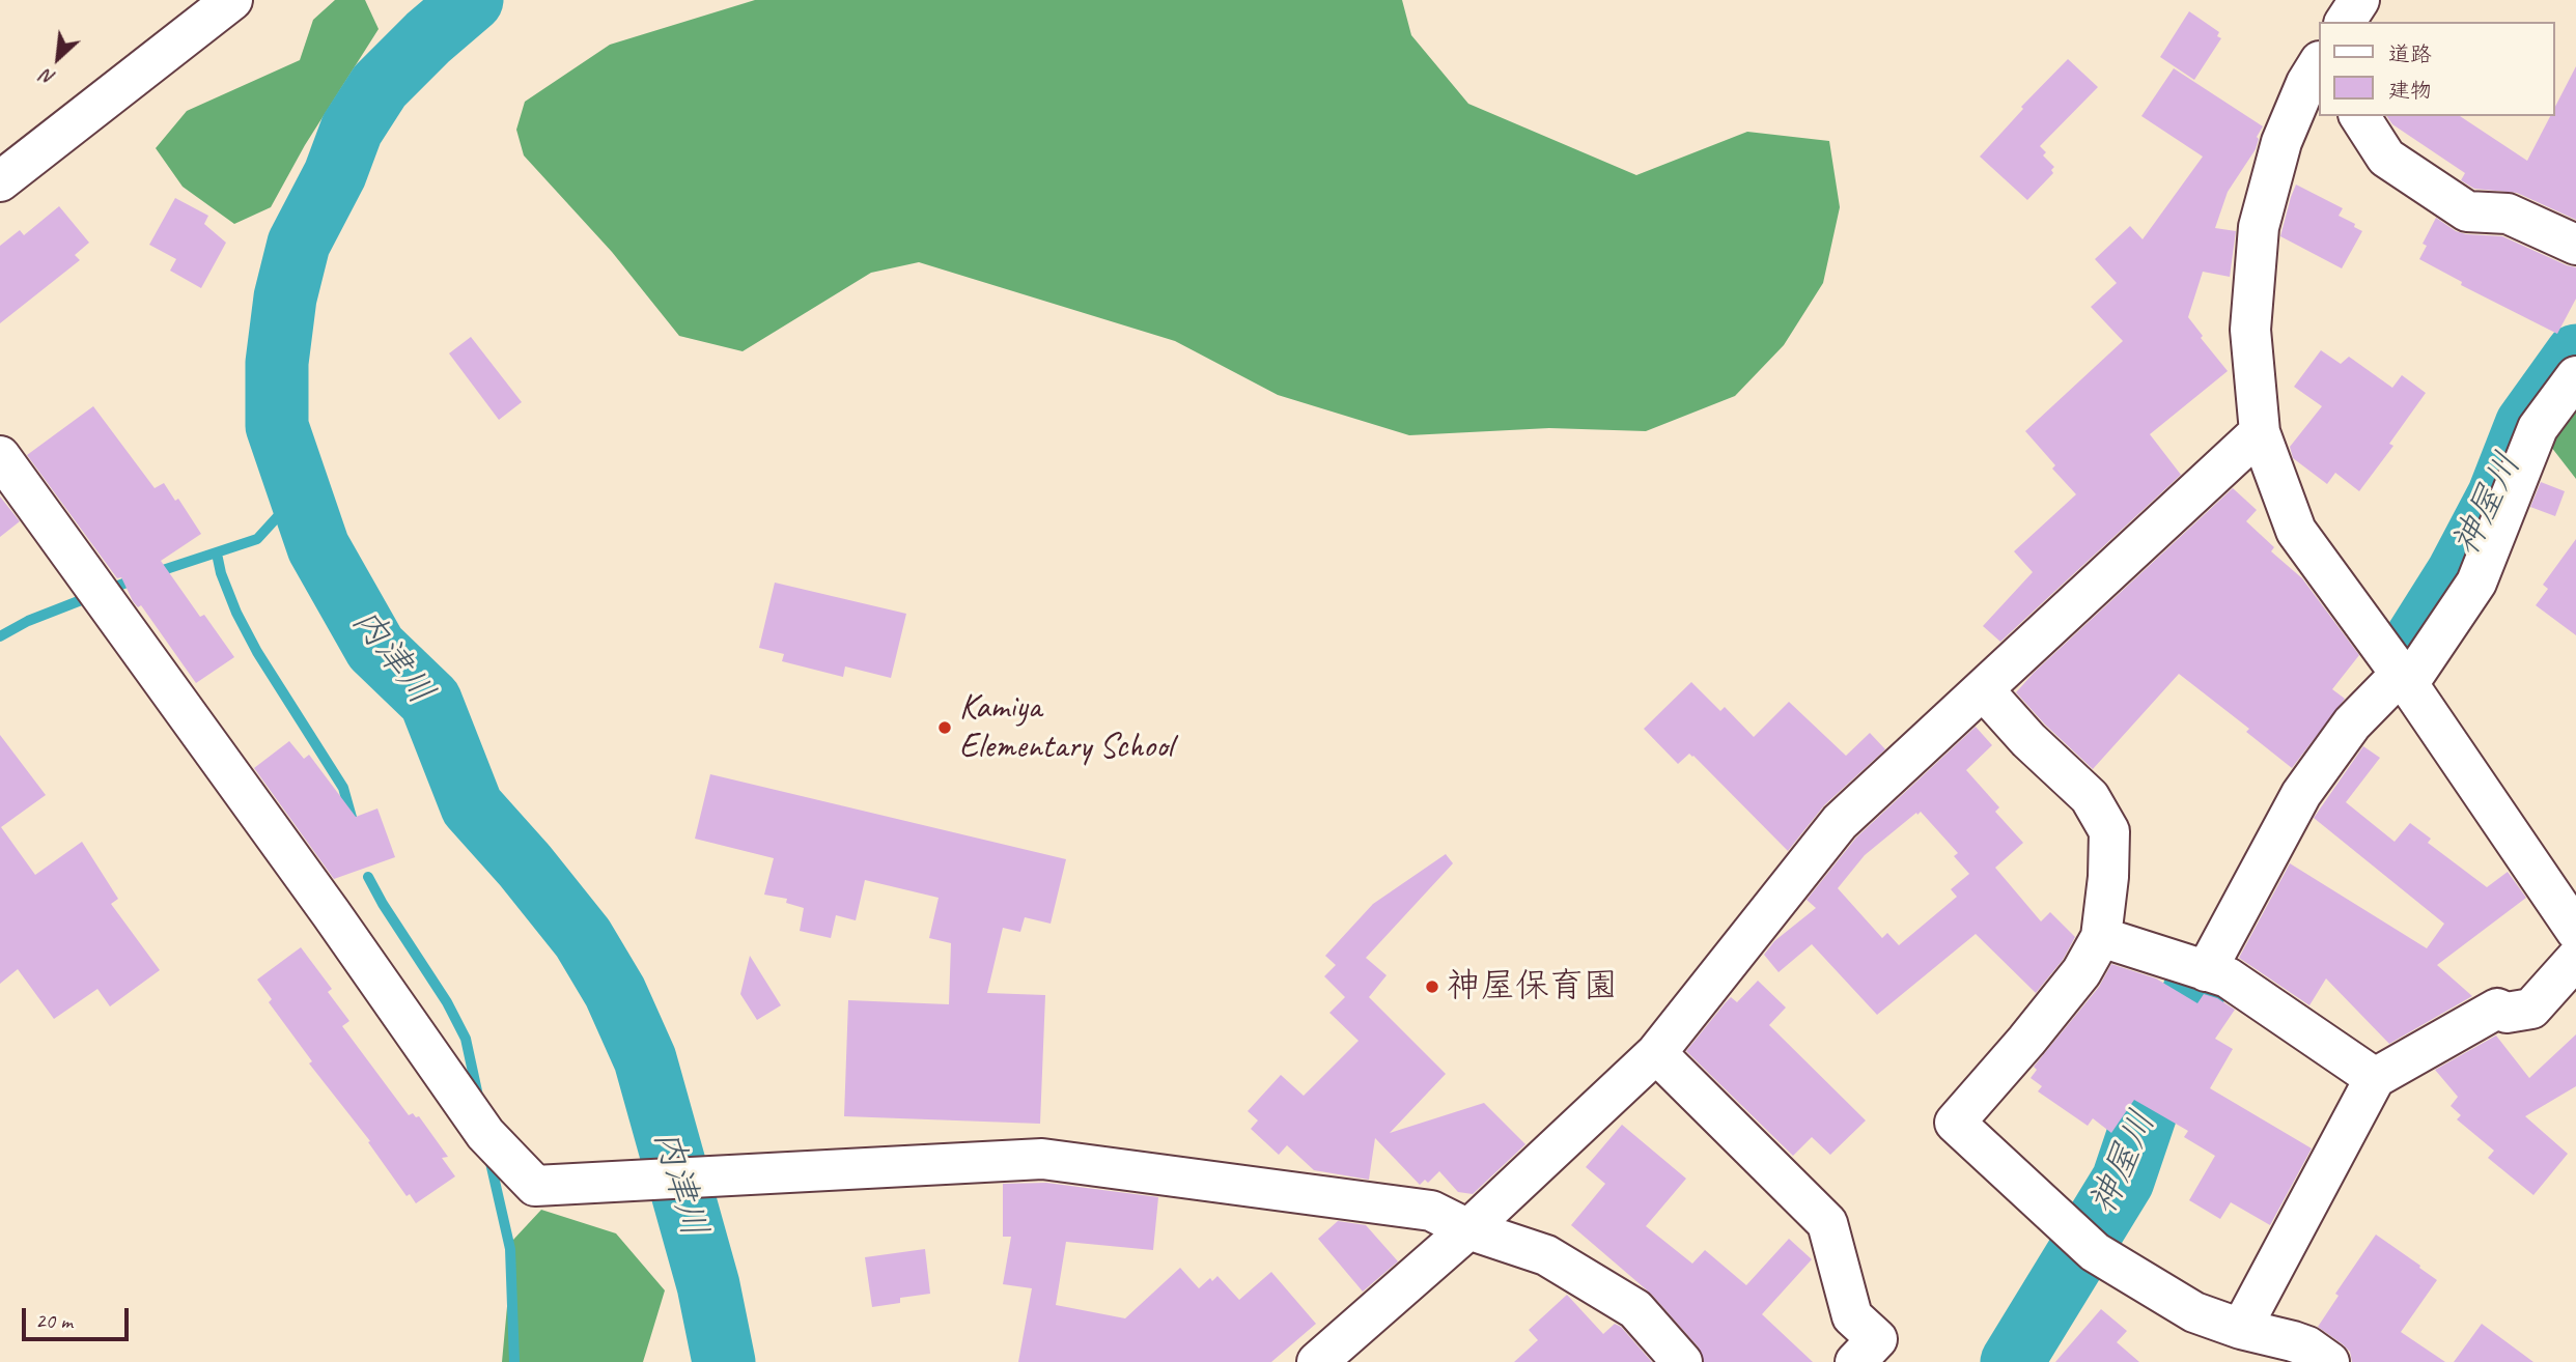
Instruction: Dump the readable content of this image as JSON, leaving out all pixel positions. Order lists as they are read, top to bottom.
{
  "water": ["神屋川", "内津川"],
  "places": ["Kamiya Elementary School", "神屋保育園"],
  "legend": ["道路", "建物"],
  "scale_bar": "20 m",
  "north": "bottom left"
}
